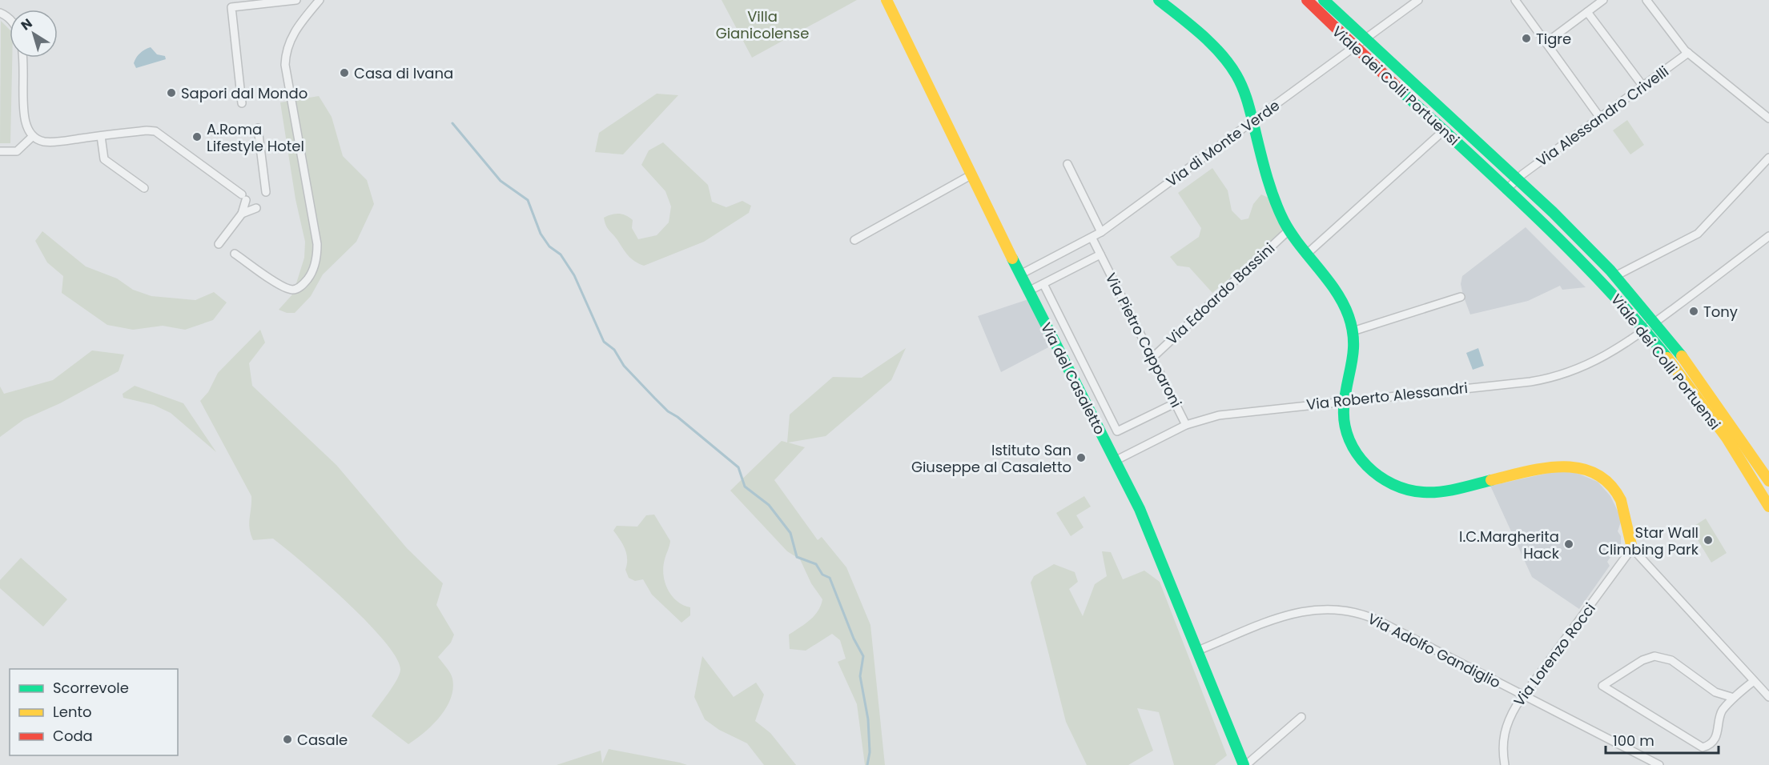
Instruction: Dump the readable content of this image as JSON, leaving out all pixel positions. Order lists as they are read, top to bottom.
{
  "streets": {
    "street": [
      "Viale dei Colli Portuensi",
      "Via Alessandro Crivelli",
      "Via di Monte Verde",
      "Via Edoardo Bassini",
      "Via Pietro Capparoni",
      "Via del Casaletto",
      "Via Roberto Alessandri",
      "Via Adolfo Gandiglio",
      "Via Lorenzo Rocci"
    ]
  },
  "crossings": [
    ["Viale dei Colli Portuensi", "Via Alessandro Crivelli"],
    ["Viale dei Colli Portuensi", "Via di Monte Verde"],
    ["Viale dei Colli Portuensi", "Via Roberto Alessandri"],
    ["Via di Monte Verde", "Via Pietro Capparoni"],
    ["Via di Monte Verde", "Via del Casaletto"],
    ["Via Edoardo Bassini", "Via Pietro Capparoni"],
    ["Via Pietro Capparoni", "Via Roberto Alessandri"],
    ["Via del Casaletto", "Via Roberto Alessandri"],
    ["Via del Casaletto", "Via Adolfo Gandiglio"],
    ["Via Adolfo Gandiglio", "Via Lorenzo Rocci"]
  ],
  "parks": ["Villa Gianicolense"],
  "places": [
    "Tigre",
    "Casa di Ivana",
    "Sapori dal Mondo",
    "A.Roma Lifestyle Hotel",
    "Tony",
    "Istituto San Giuseppe al Casaletto",
    "Star Wall Climbing Park",
    "I.C.Margherita Hack",
    "Casale"
  ],
  "legend": ["Scorrevole", "Lento", "Coda"],
  "scale_bar": "100 m",
  "north": "top left"
}
